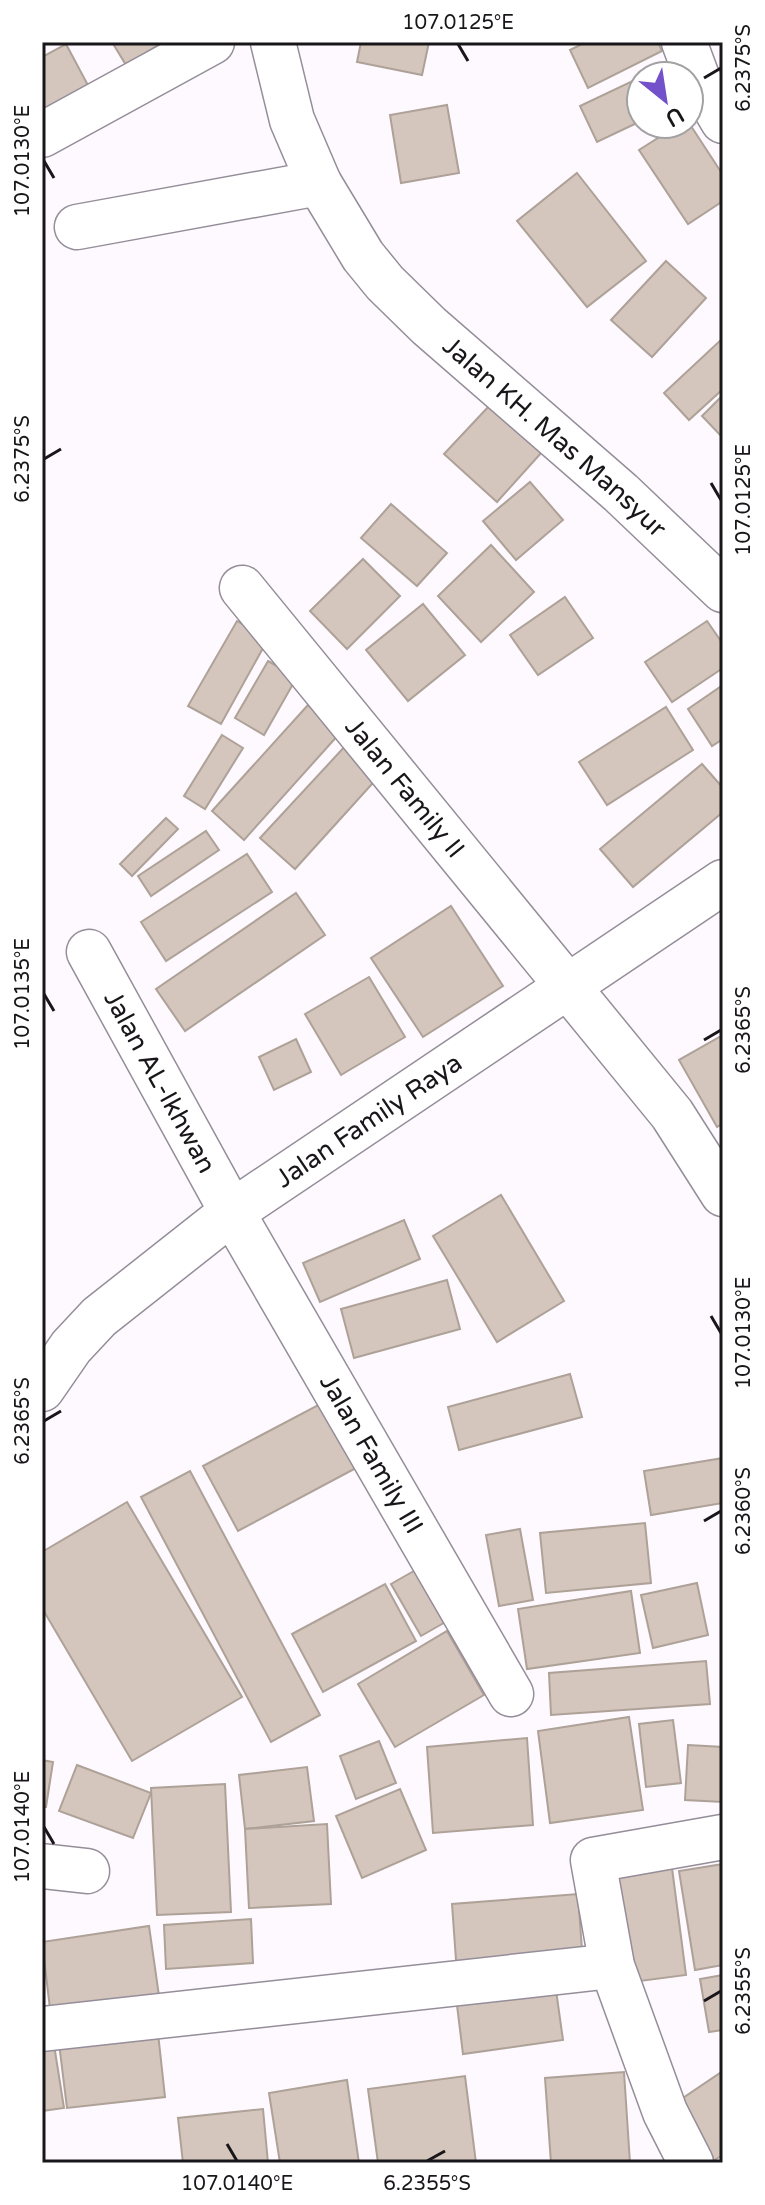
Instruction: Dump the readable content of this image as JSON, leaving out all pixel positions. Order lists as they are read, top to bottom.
{
  "streets": {
    "street": [
      "Jalan KH. Mas Mansyur",
      "Jalan Family II",
      "Jalan AL-Ikhwan",
      "Jalan Family Raya",
      "Jalan Family III"
    ]
  },
  "crossings": [
    ["Jalan Family II", "Jalan Family Raya"],
    ["Jalan AL-Ikhwan", "Jalan Family Raya"],
    ["Jalan AL-Ikhwan", "Jalan Family III"],
    ["Jalan Family Raya", "Jalan Family III"]
  ],
  "north": "bottom right",
  "coordinates": [
    "107.0125°E",
    "6.2375°S",
    "107.0130°E",
    "107.0135°E",
    "6.2365°S",
    "6.2360°S",
    "107.0140°E",
    "6.2355°S"
  ]
}
